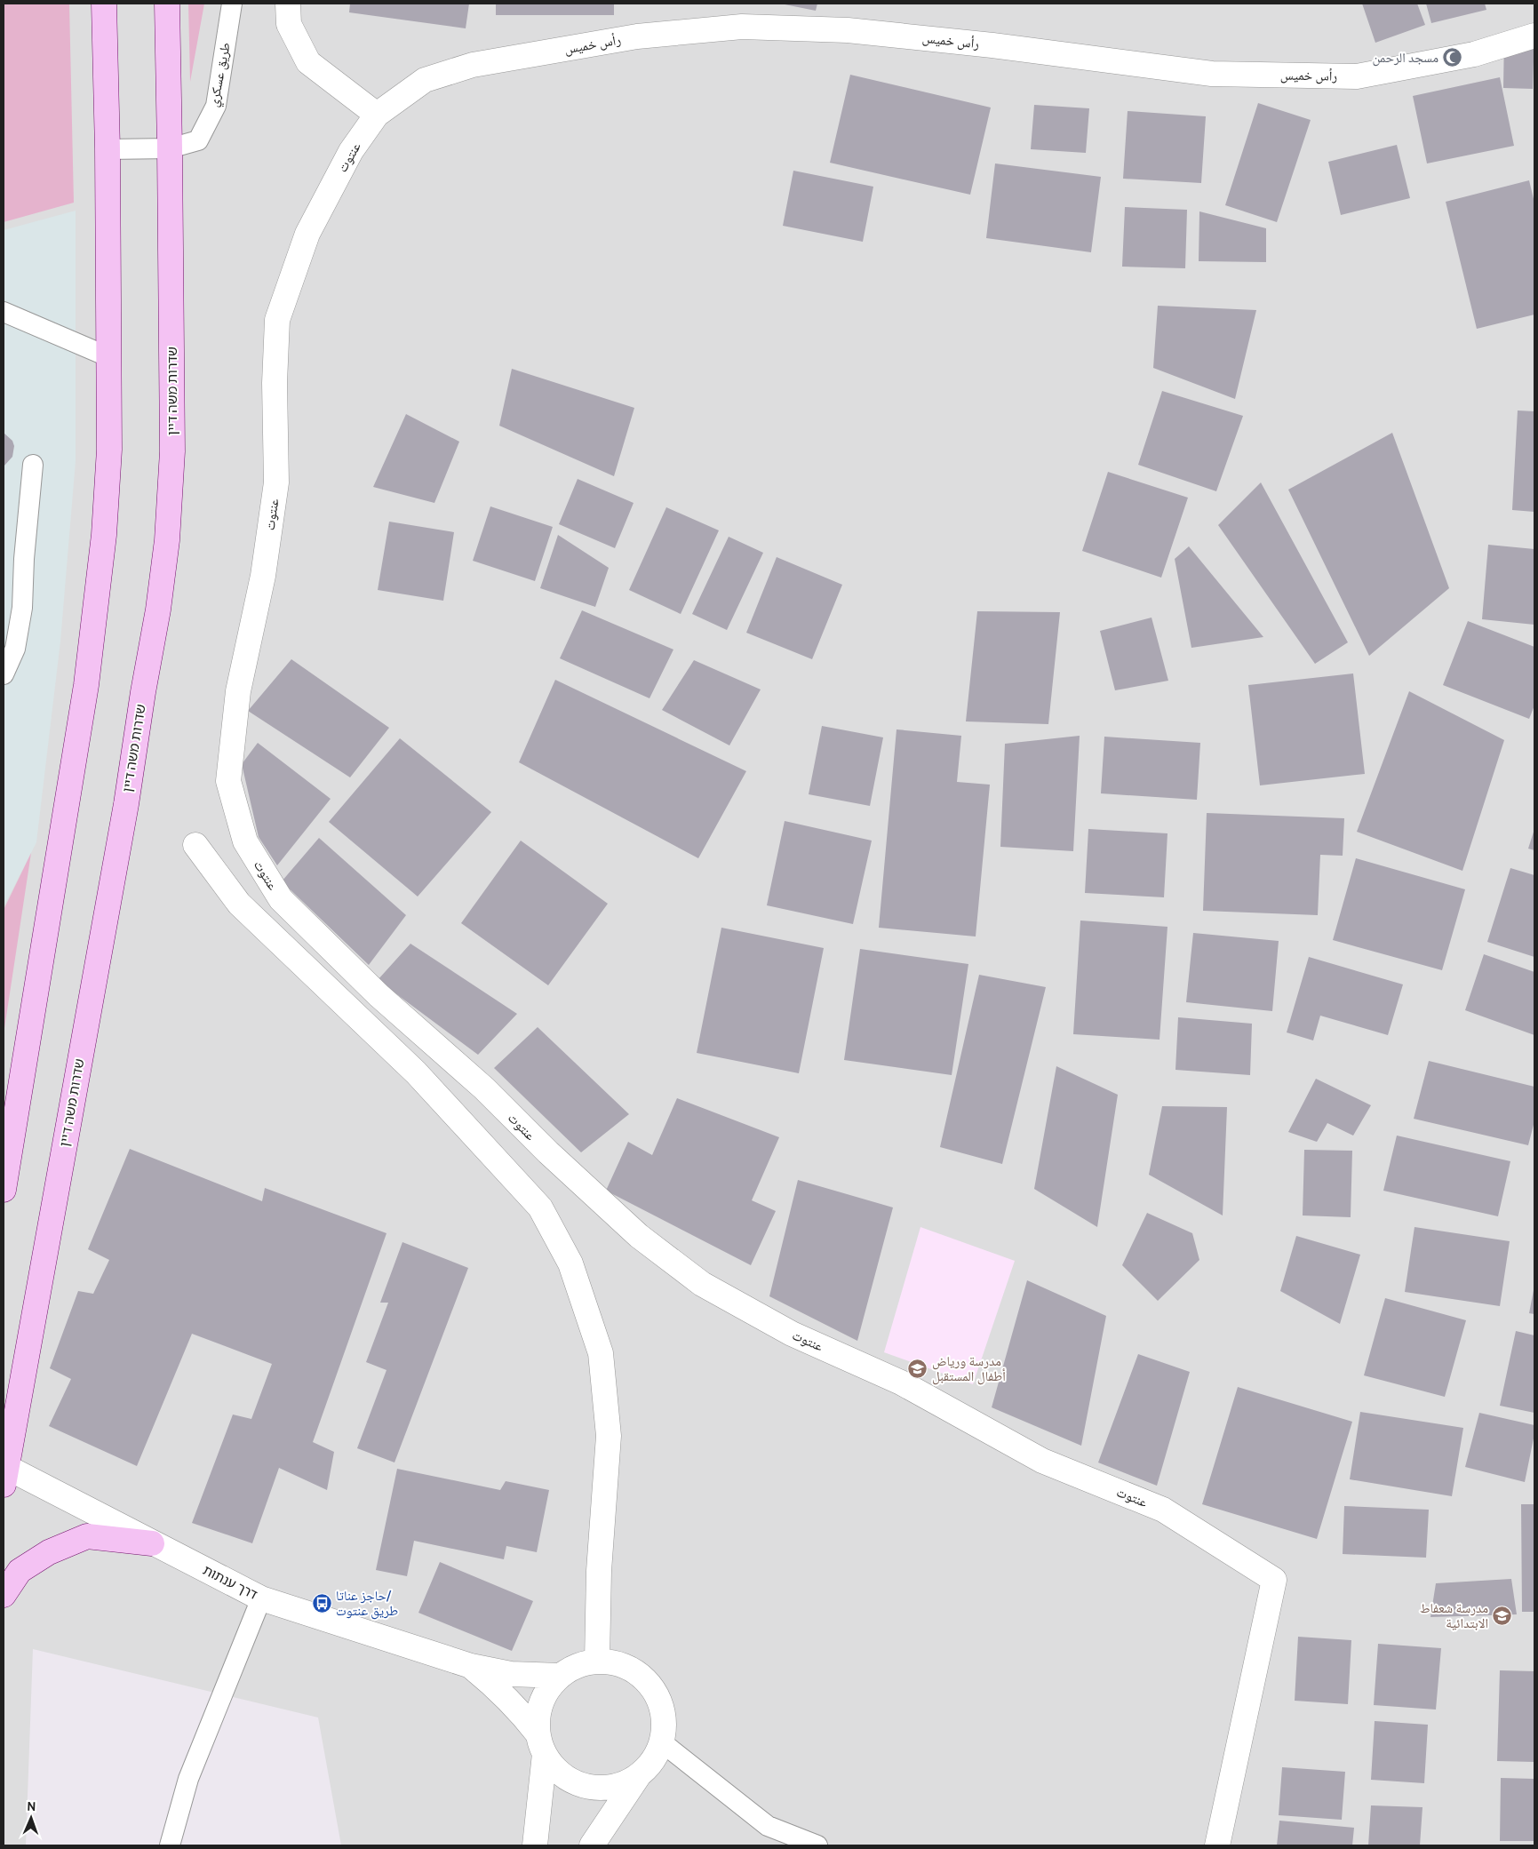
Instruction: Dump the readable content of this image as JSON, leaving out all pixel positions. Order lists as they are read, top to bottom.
{
  "streets": {
    "street": [
      "رأس خميس",
      "عنتوت",
      "שדרות משה דיין",
      "דרך ענתות"
    ],
    "lane": ["طريق عسكري"]
  },
  "crossings": [
    ["رأس خميس", "عنتوت"],
    ["طريق عسكري", "שדרות משה דיין"],
    ["שדרות משה דיין", "דרך ענתות"]
  ],
  "places": {
    "mosque": ["مسجد الرحمن"],
    "school or university": ["مدرسة ورياض أطفال المستقبل", "مدرسة شعفاط الابتدائية"],
    "bus stop": ["حاجز عناتا/ طريق عنتوت"]
  },
  "north": "top"
}
